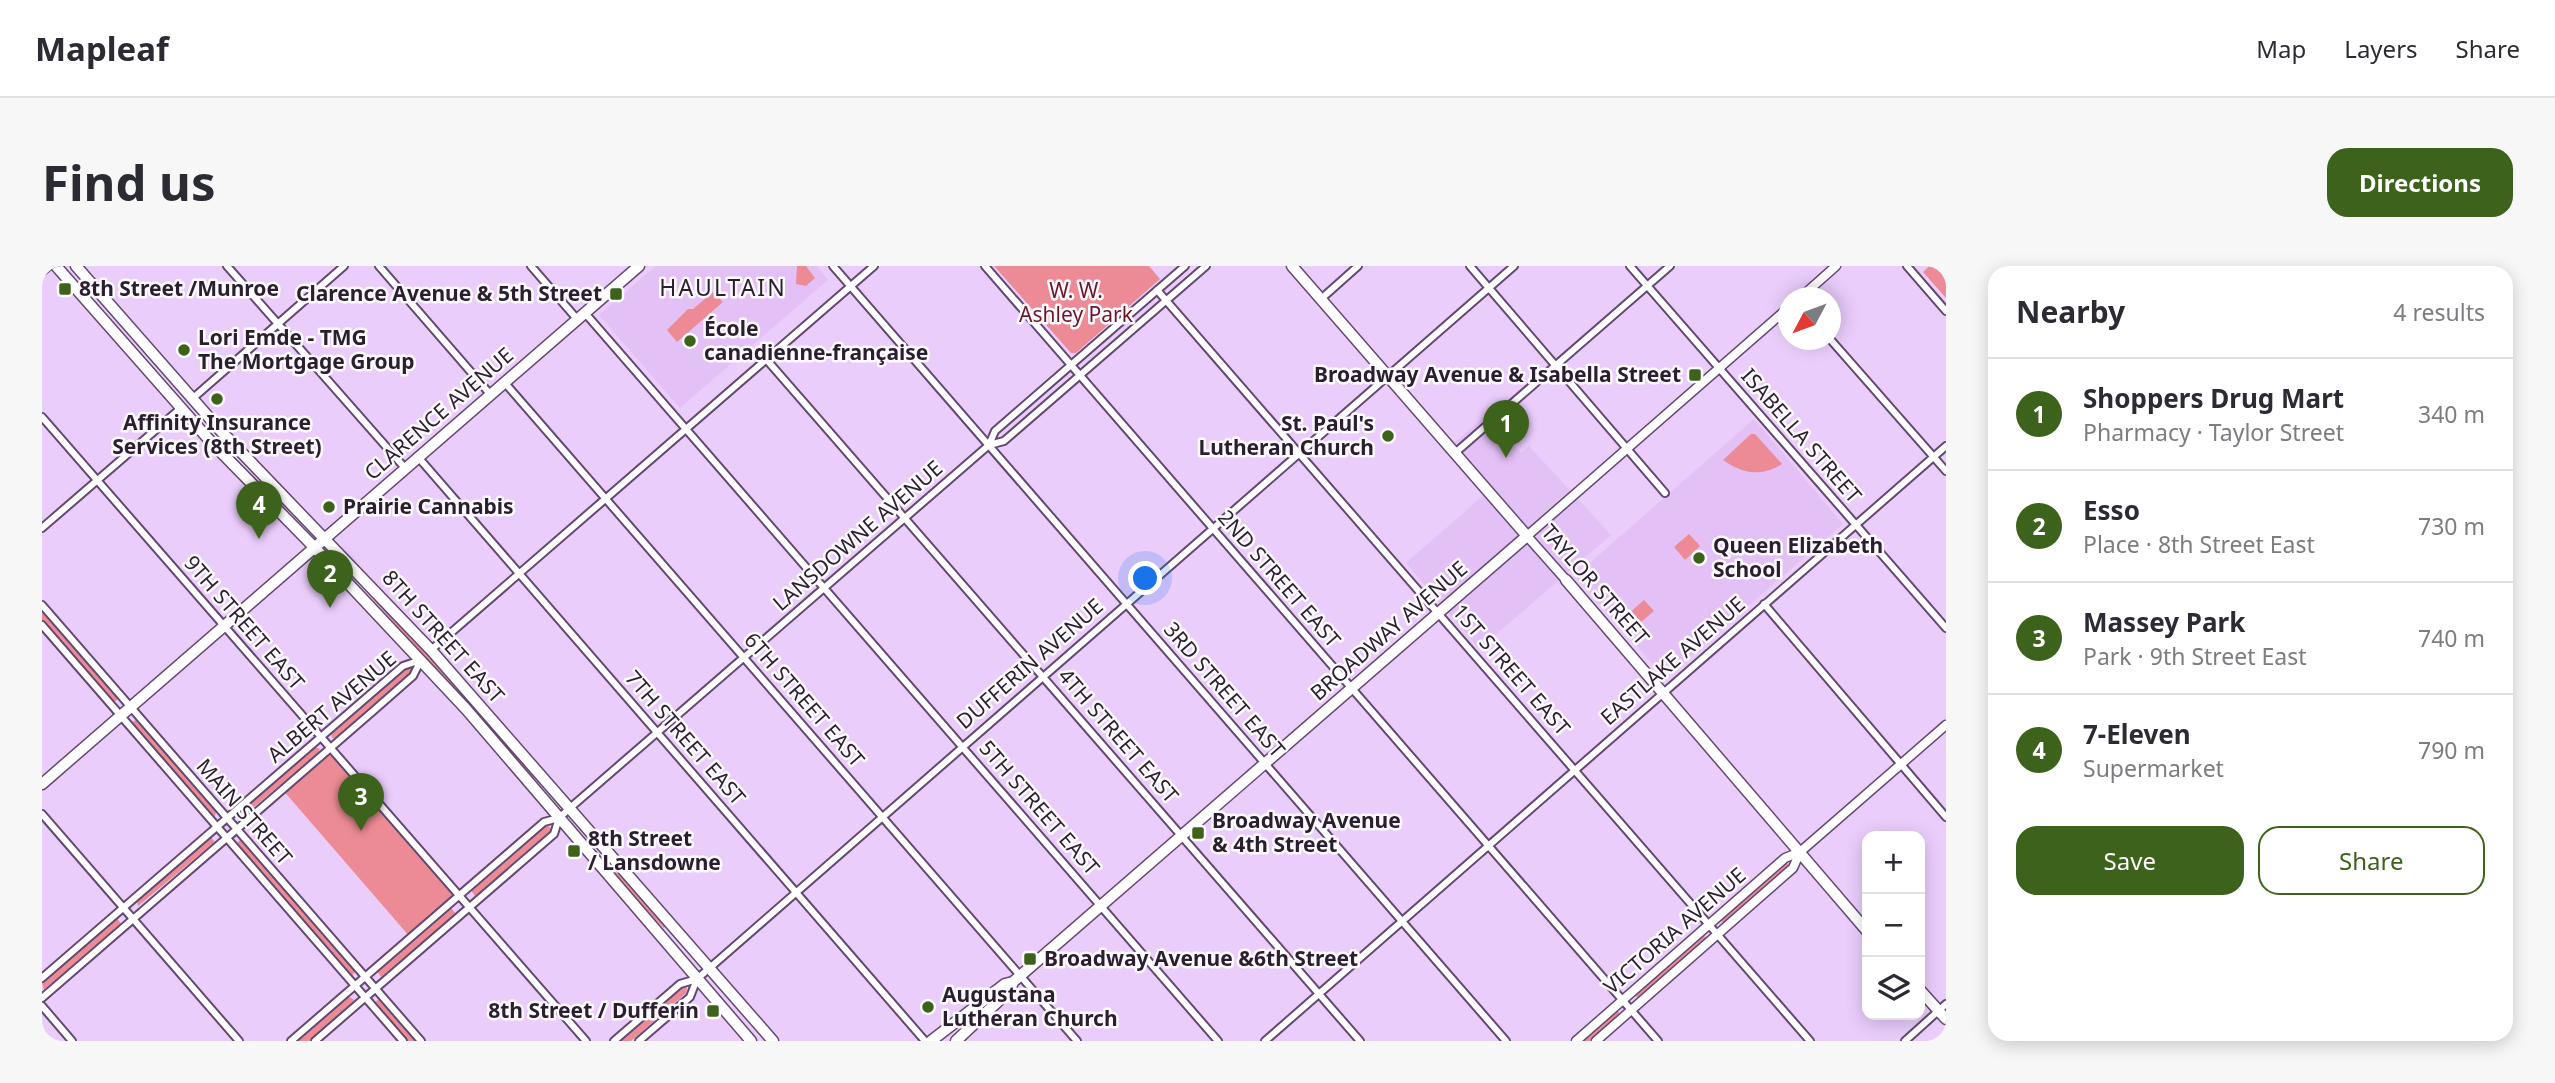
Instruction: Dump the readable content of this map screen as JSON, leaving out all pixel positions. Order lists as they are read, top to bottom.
{
  "streets": {
    "main road": [
      "CLARENCE AVENUE",
      "TAYLOR STREET",
      "BROADWAY AVENUE",
      "8TH STREET EAST"
    ],
    "street": [
      "ISABELLA STREET",
      "LANSDOWNE AVENUE",
      "2ND STREET EAST",
      "9TH STREET EAST",
      "EASTLAKE AVENUE",
      "DUFFERIN AVENUE",
      "1ST STREET EAST",
      "3RD STREET EAST",
      "6TH STREET EAST",
      "ALBERT AVENUE",
      "4TH STREET EAST",
      "7TH STREET EAST",
      "5TH STREET EAST",
      "MAIN STREET",
      "VICTORIA AVENUE"
    ]
  },
  "crossings": [
    ["CLARENCE AVENUE", "9TH STREET EAST"],
    ["CLARENCE AVENUE", "8TH STREET EAST"],
    ["CLARENCE AVENUE", "6TH STREET EAST"],
    ["CLARENCE AVENUE", "7TH STREET EAST"],
    ["CLARENCE AVENUE", "5TH STREET EAST"],
    ["CLARENCE AVENUE", "MAIN STREET"],
    ["ISABELLA STREET", "BROADWAY AVENUE"],
    ["ISABELLA STREET", "EASTLAKE AVENUE"],
    ["LANSDOWNE AVENUE", "2ND STREET EAST"],
    ["LANSDOWNE AVENUE", "9TH STREET EAST"],
    ["LANSDOWNE AVENUE", "8TH STREET EAST"],
    ["LANSDOWNE AVENUE", "1ST STREET EAST"],
    ["LANSDOWNE AVENUE", "3RD STREET EAST"],
    ["LANSDOWNE AVENUE", "6TH STREET EAST"],
    ["LANSDOWNE AVENUE", "4TH STREET EAST"],
    ["LANSDOWNE AVENUE", "7TH STREET EAST"],
    ["LANSDOWNE AVENUE", "5TH STREET EAST"],
    ["LANSDOWNE AVENUE", "MAIN STREET"],
    ["2ND STREET EAST", "BROADWAY AVENUE"],
    ["2ND STREET EAST", "EASTLAKE AVENUE"],
    ["2ND STREET EAST", "DUFFERIN AVENUE"],
    ["2ND STREET EAST", "VICTORIA AVENUE"],
    ["TAYLOR STREET", "BROADWAY AVENUE"],
    ["TAYLOR STREET", "EASTLAKE AVENUE"],
    ["TAYLOR STREET", "DUFFERIN AVENUE"],
    ["TAYLOR STREET", "VICTORIA AVENUE"],
    ["9TH STREET EAST", "ALBERT AVENUE"],
    ["BROADWAY AVENUE", "1ST STREET EAST"],
    ["BROADWAY AVENUE", "3RD STREET EAST"],
    ["BROADWAY AVENUE", "6TH STREET EAST"],
    ["BROADWAY AVENUE", "4TH STREET EAST"],
    ["BROADWAY AVENUE", "7TH STREET EAST"],
    ["BROADWAY AVENUE", "5TH STREET EAST"],
    ["8TH STREET EAST", "DUFFERIN AVENUE"],
    ["8TH STREET EAST", "ALBERT AVENUE"],
    ["EASTLAKE AVENUE", "1ST STREET EAST"],
    ["EASTLAKE AVENUE", "3RD STREET EAST"],
    ["EASTLAKE AVENUE", "4TH STREET EAST"],
    ["DUFFERIN AVENUE", "1ST STREET EAST"],
    ["DUFFERIN AVENUE", "3RD STREET EAST"],
    ["DUFFERIN AVENUE", "6TH STREET EAST"],
    ["DUFFERIN AVENUE", "4TH STREET EAST"],
    ["DUFFERIN AVENUE", "7TH STREET EAST"],
    ["DUFFERIN AVENUE", "5TH STREET EAST"],
    ["1ST STREET EAST", "VICTORIA AVENUE"],
    ["ALBERT AVENUE", "MAIN STREET"]
  ],
  "districts": ["HAULTAIN"],
  "parks": ["W. W. Ashley Park"],
  "places": {
    "transit": [
      "8th Street /Munroe",
      "Clarence Avenue & 5th Street",
      "Broadway Avenue & Isabella Street",
      "Broadway Avenue & 4th Street",
      "8th Street / Lansdowne",
      "Broadway Avenue &6th Street",
      "8th Street / Dufferin"
    ],
    "other": [
      "École canadienne-française",
      "Lori Emde - TMG The Mortgage Group",
      "Affinity Insurance Services (8th Street)",
      "St. Paul's Lutheran Church",
      "Prairie Cannabis",
      "Queen Elizabeth School",
      "Augustana Lutheran Church"
    ]
  },
  "north": "bottom left",
  "page": {
    "header": "Mapleaf",
    "nav": ["Map", "Layers", "Share"],
    "buttons": [
      "Directions",
      ["Save", "Share"]
    ],
    "title": "Find us",
    "heading": ["Nearby", "4 results"],
    "list": [
      {
        "mark": "1",
        "name": "Shoppers Drug Mart",
        "note": "Pharmacy · Taylor Street",
        "value": "340 m"
      },
      {
        "mark": "2",
        "name": "Esso",
        "note": "Place · 8th Street East",
        "value": "730 m"
      },
      {
        "mark": "3",
        "name": "Massey Park",
        "note": "Park · 9th Street East",
        "value": "740 m"
      },
      {
        "mark": "4",
        "name": "7-Eleven",
        "note": "Supermarket",
        "value": "790 m"
      }
    ],
    "pins": [
      "1",
      "4",
      "2",
      "3"
    ],
    "map_buttons": ["+", "−"]
  }
}
